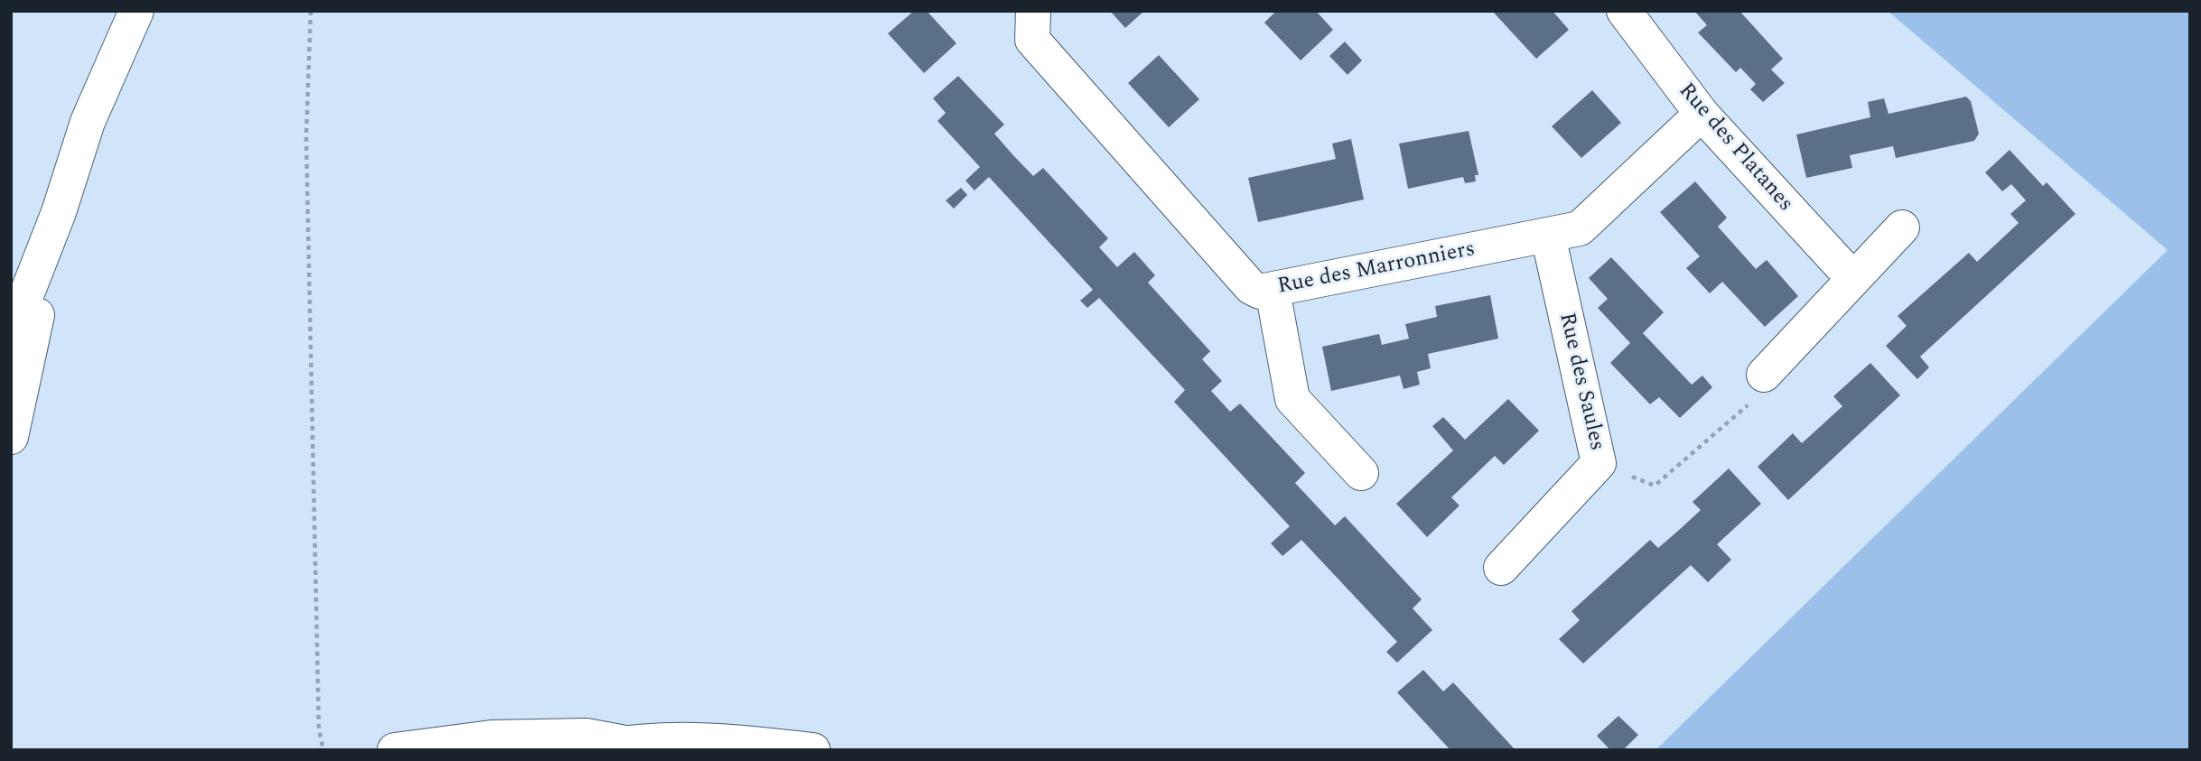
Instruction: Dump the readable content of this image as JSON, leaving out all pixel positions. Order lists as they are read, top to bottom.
{
  "streets": {
    "street": ["Rue des Platanes", "Rue des Marronniers", "Rue des Saules"]
  },
  "crossings": [
    ["Rue des Platanes", "Rue des Marronniers"],
    ["Rue des Marronniers", "Rue des Saules"]
  ]
}
